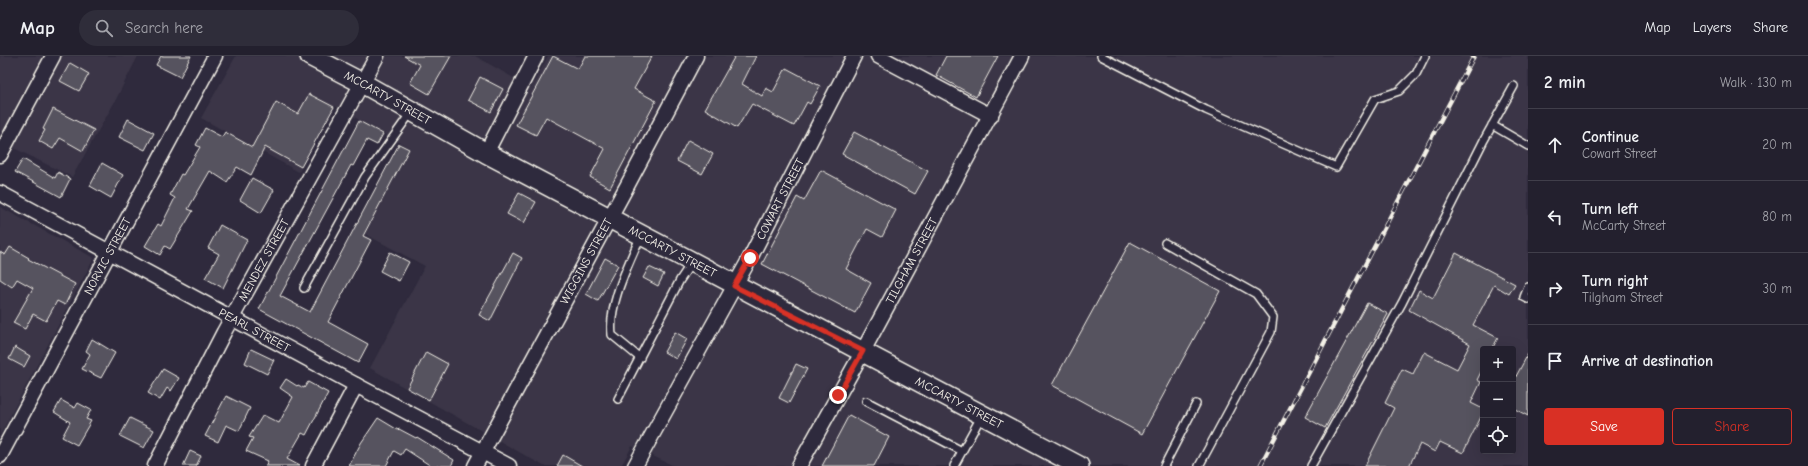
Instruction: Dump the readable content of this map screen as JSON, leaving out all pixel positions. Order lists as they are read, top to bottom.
{
  "streets": {
    "main road": ["MCCARTY STREET"],
    "street": [
      "COWART STREET",
      "NORVIC STREET",
      "MENDEZ STREET",
      "WIGGINS STREET",
      "TILGHAM STREET",
      "PEARL STREET"
    ]
  },
  "crossings": [
    ["MCCARTY STREET", "COWART STREET"],
    ["MCCARTY STREET", "MENDEZ STREET"],
    ["MCCARTY STREET", "WIGGINS STREET"],
    ["MCCARTY STREET", "TILGHAM STREET"],
    ["NORVIC STREET", "PEARL STREET"],
    ["MENDEZ STREET", "PEARL STREET"],
    ["WIGGINS STREET", "PEARL STREET"]
  ],
  "page": {
    "header": "Map",
    "search": "Search here",
    "nav": ["Map", "Layers", "Share"],
    "heading": ["2 min", "Walk · 130 m"],
    "list": [
      ["Continue", "Cowart Street", "20 m"],
      ["Turn left", "McCarty Street", "80 m"],
      ["Turn right", "Tilgham Street", "30 m"],
      "Arrive at destination"
    ],
    "map_buttons": ["+", "−"],
    "buttons": ["Save", "Share"]
  }
}
